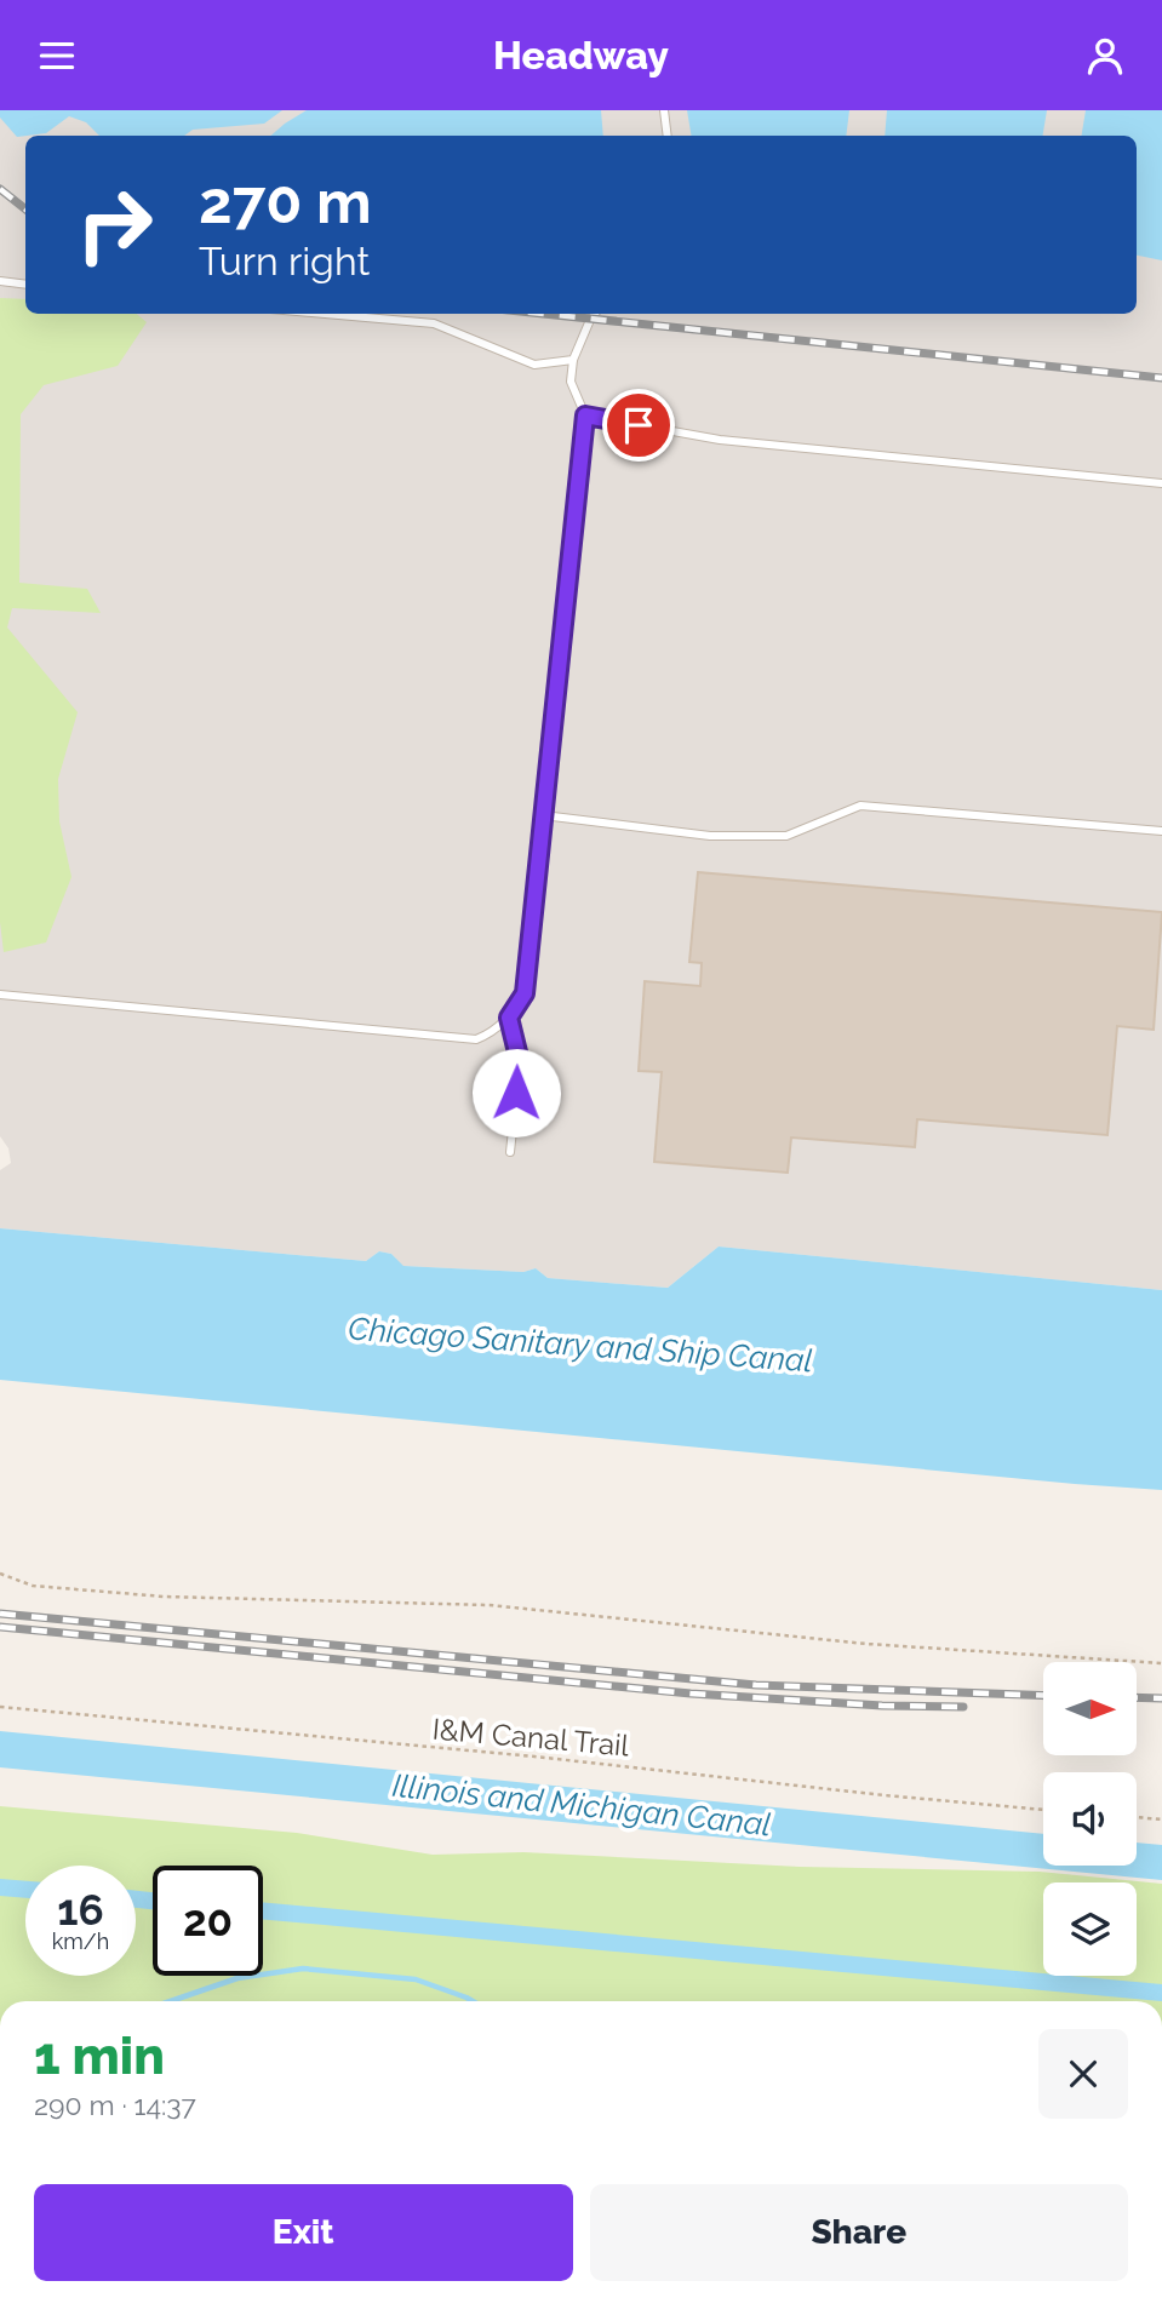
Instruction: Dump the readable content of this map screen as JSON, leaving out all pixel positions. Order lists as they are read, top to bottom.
{
  "streets": {
    "path": ["I&M Canal Trail"]
  },
  "water": ["Chicago Sanitary and Ship Canal", "Illinois and Michigan Canal"],
  "north": "right",
  "page": {
    "header": "Headway",
    "turn": ["270 m", "Turn right"],
    "speed": "16 km/h",
    "limit": "20",
    "heading": ["1 min", "290 m · 14:37"],
    "buttons": ["Exit", "Share"]
  }
}
